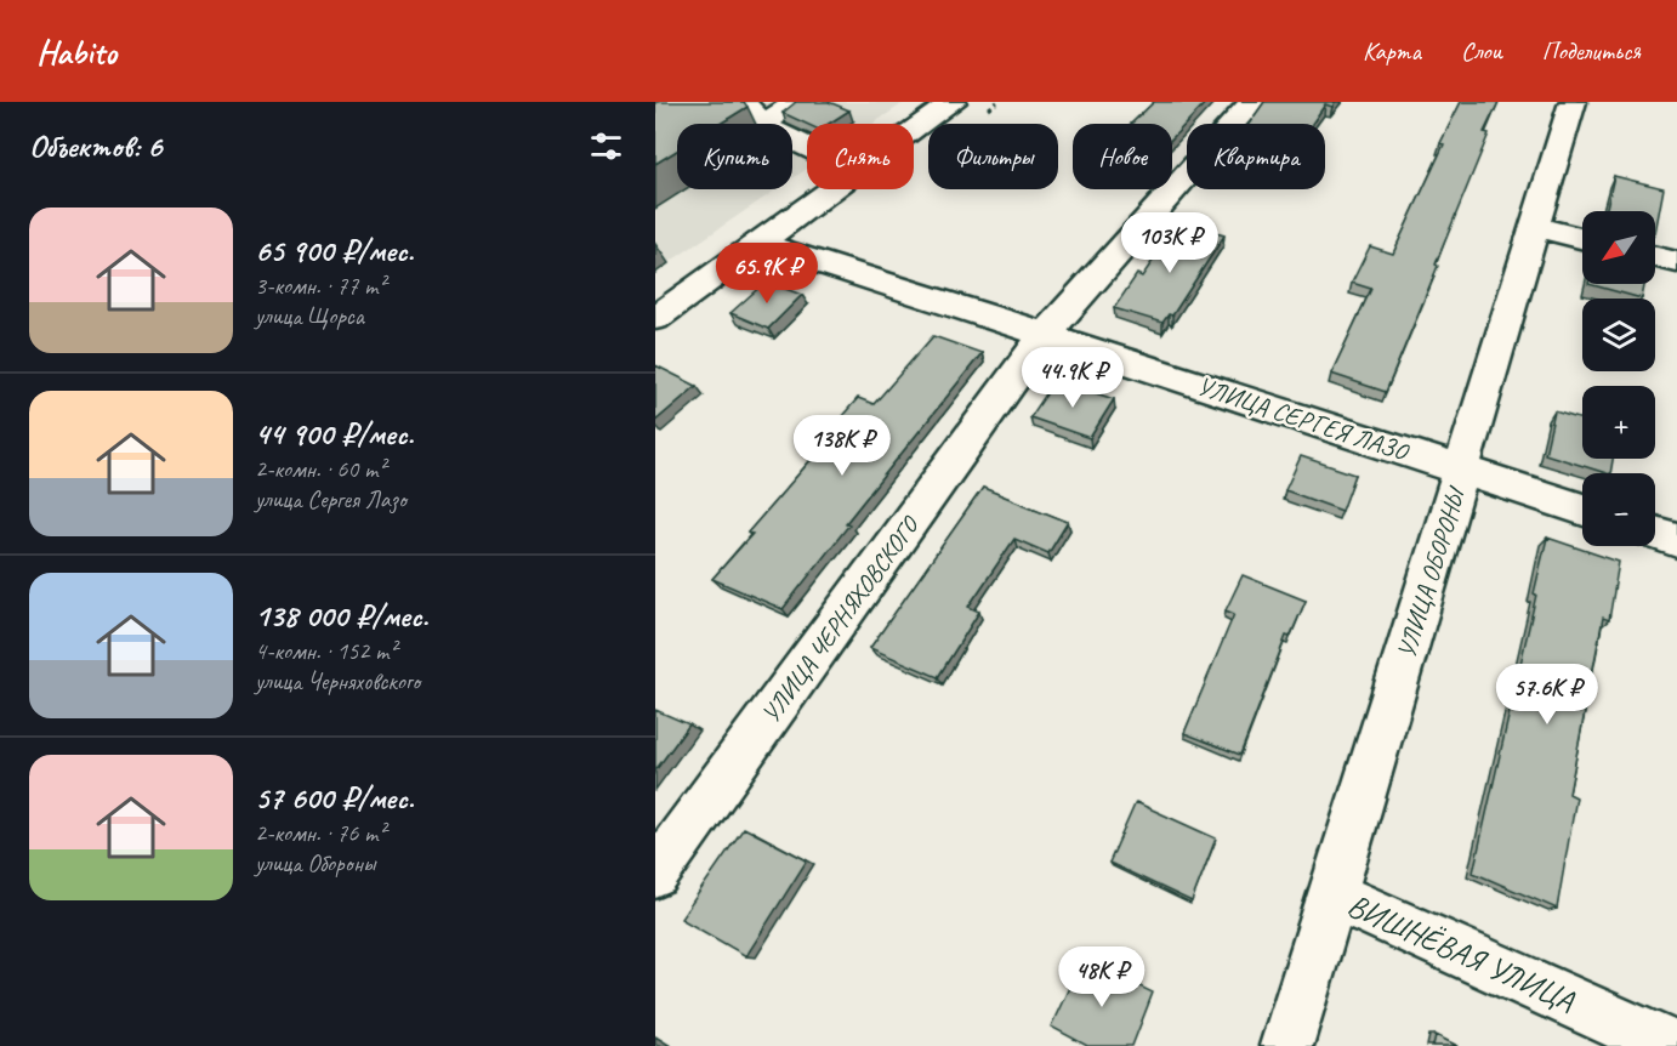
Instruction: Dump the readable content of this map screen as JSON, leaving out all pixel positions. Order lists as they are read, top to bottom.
{
  "streets": {
    "street": [
      "УЛИЦА СЕРГЕЯ ЛАЗО",
      "УЛИЦА ОБОРОНЫ",
      "УЛИЦА ЧЕРНЯХОВСКОГО",
      "ВИШНЁВАЯ УЛИЦА"
    ]
  },
  "crossings": [
    ["УЛИЦА СЕРГЕЯ ЛАЗО", "УЛИЦА ОБОРОНЫ"],
    ["УЛИЦА СЕРГЕЯ ЛАЗО", "УЛИЦА ЧЕРНЯХОВСКОГО"],
    ["УЛИЦА ОБОРОНЫ", "ВИШНЁВАЯ УЛИЦА"]
  ],
  "north": "bottom left",
  "page": {
    "header": "Habito",
    "nav": ["Карта", "Слои", "Поделиться"],
    "heading": "Объектов: 6",
    "chip": [
      "Купить",
      "Снять",
      "Фильтры",
      "Новое",
      "Квартира"
    ],
    "list": [
      {
        "name": "65 900 ₽/мес.",
        "note": "3-комн. · 77 m² · улица Щорса"
      },
      {
        "name": "44 900 ₽/мес.",
        "note": "2-комн. · 60 m² · улица Сергея Лазо"
      },
      {
        "name": "138 000 ₽/мес.",
        "note": "4-комн. · 152 m² · улица Черняховского"
      },
      {
        "name": "57 600 ₽/мес.",
        "note": "2-комн. · 76 m² · улица Обороны"
      }
    ],
    "map_buttons": ["+", "−"],
    "price": [
      "103K ₽",
      "65.9K ₽",
      "44.9K ₽",
      "138K ₽",
      "57.6K ₽",
      "48K ₽"
    ]
  }
}
